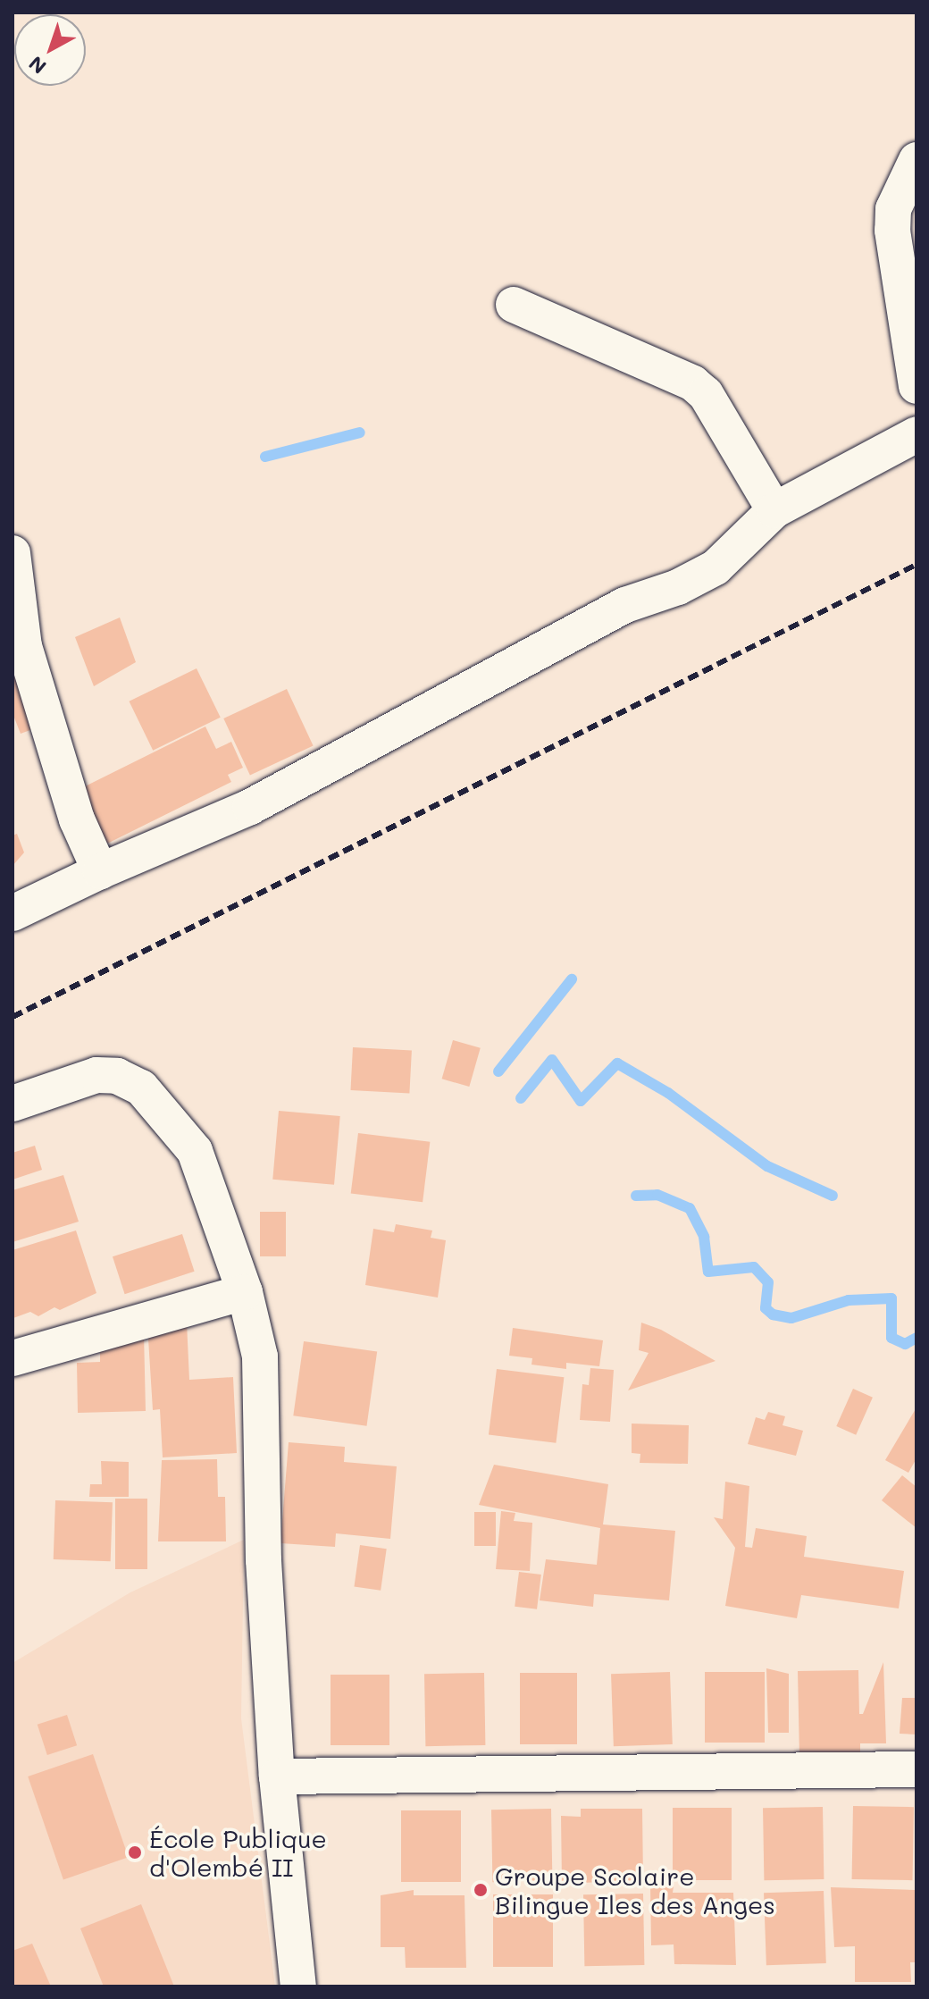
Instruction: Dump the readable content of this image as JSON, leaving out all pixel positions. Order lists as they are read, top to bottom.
{
  "places": ["École Publique d'Olembé II", "Groupe Scolaire Bilingue Iles des Anges"],
  "north": "bottom left"
}
